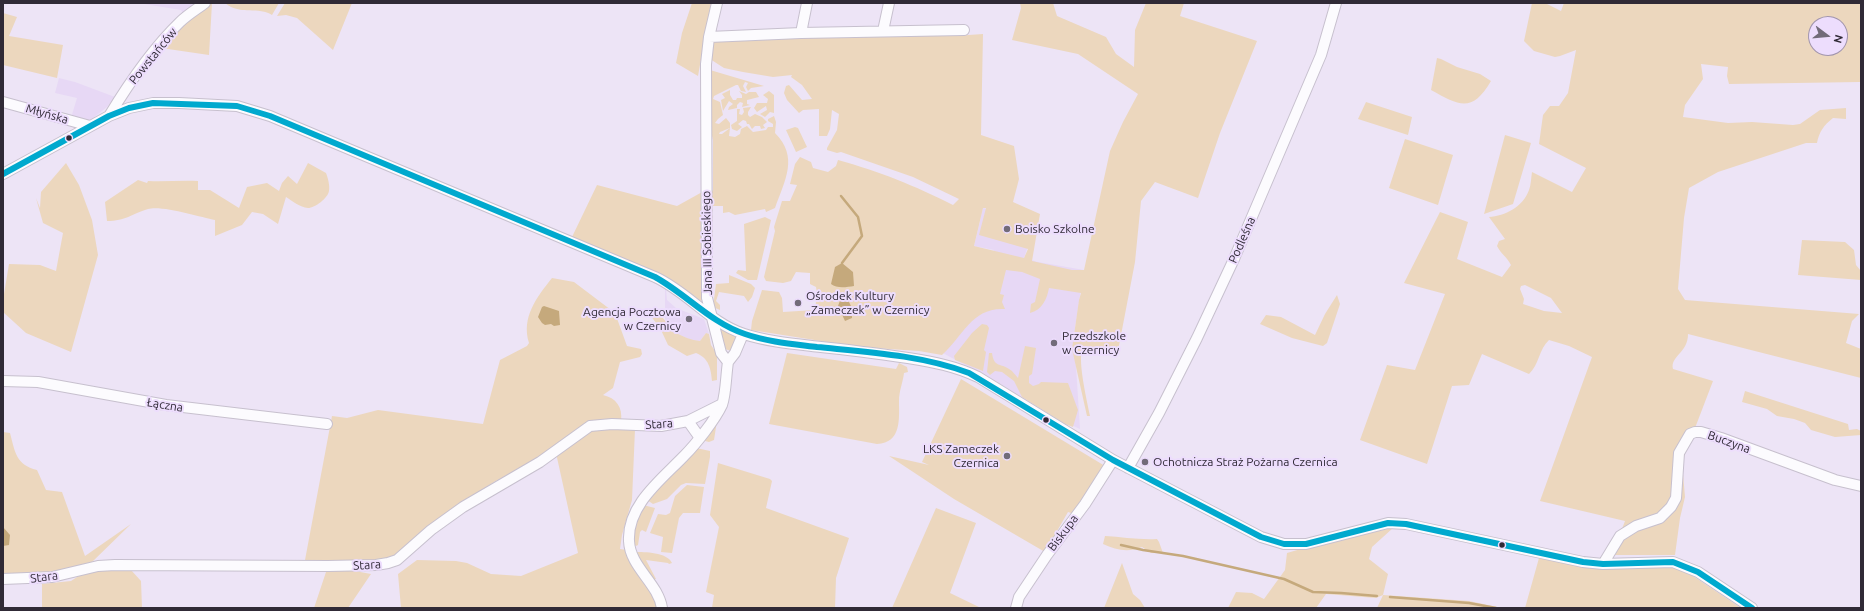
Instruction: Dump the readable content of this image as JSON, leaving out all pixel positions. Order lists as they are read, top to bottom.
{
  "streets": {
    "street": [
      "Powstańców",
      "Młyńska",
      "Podleśna",
      "Jana III Sobieskiego",
      "Łączna",
      "Stara",
      "Buczyna",
      "Biskupa"
    ]
  },
  "places": [
    "Boisko Szkolne",
    "Ośrodek Kultury „Zameczek” w Czernicy",
    "Agencja Pocztowa w Czernicy",
    "Przedszkole w Czernicy",
    "LKS Zameczek Czernica",
    "Ochotnicza Straż Pożarna Czernica"
  ],
  "north": "right"
}
